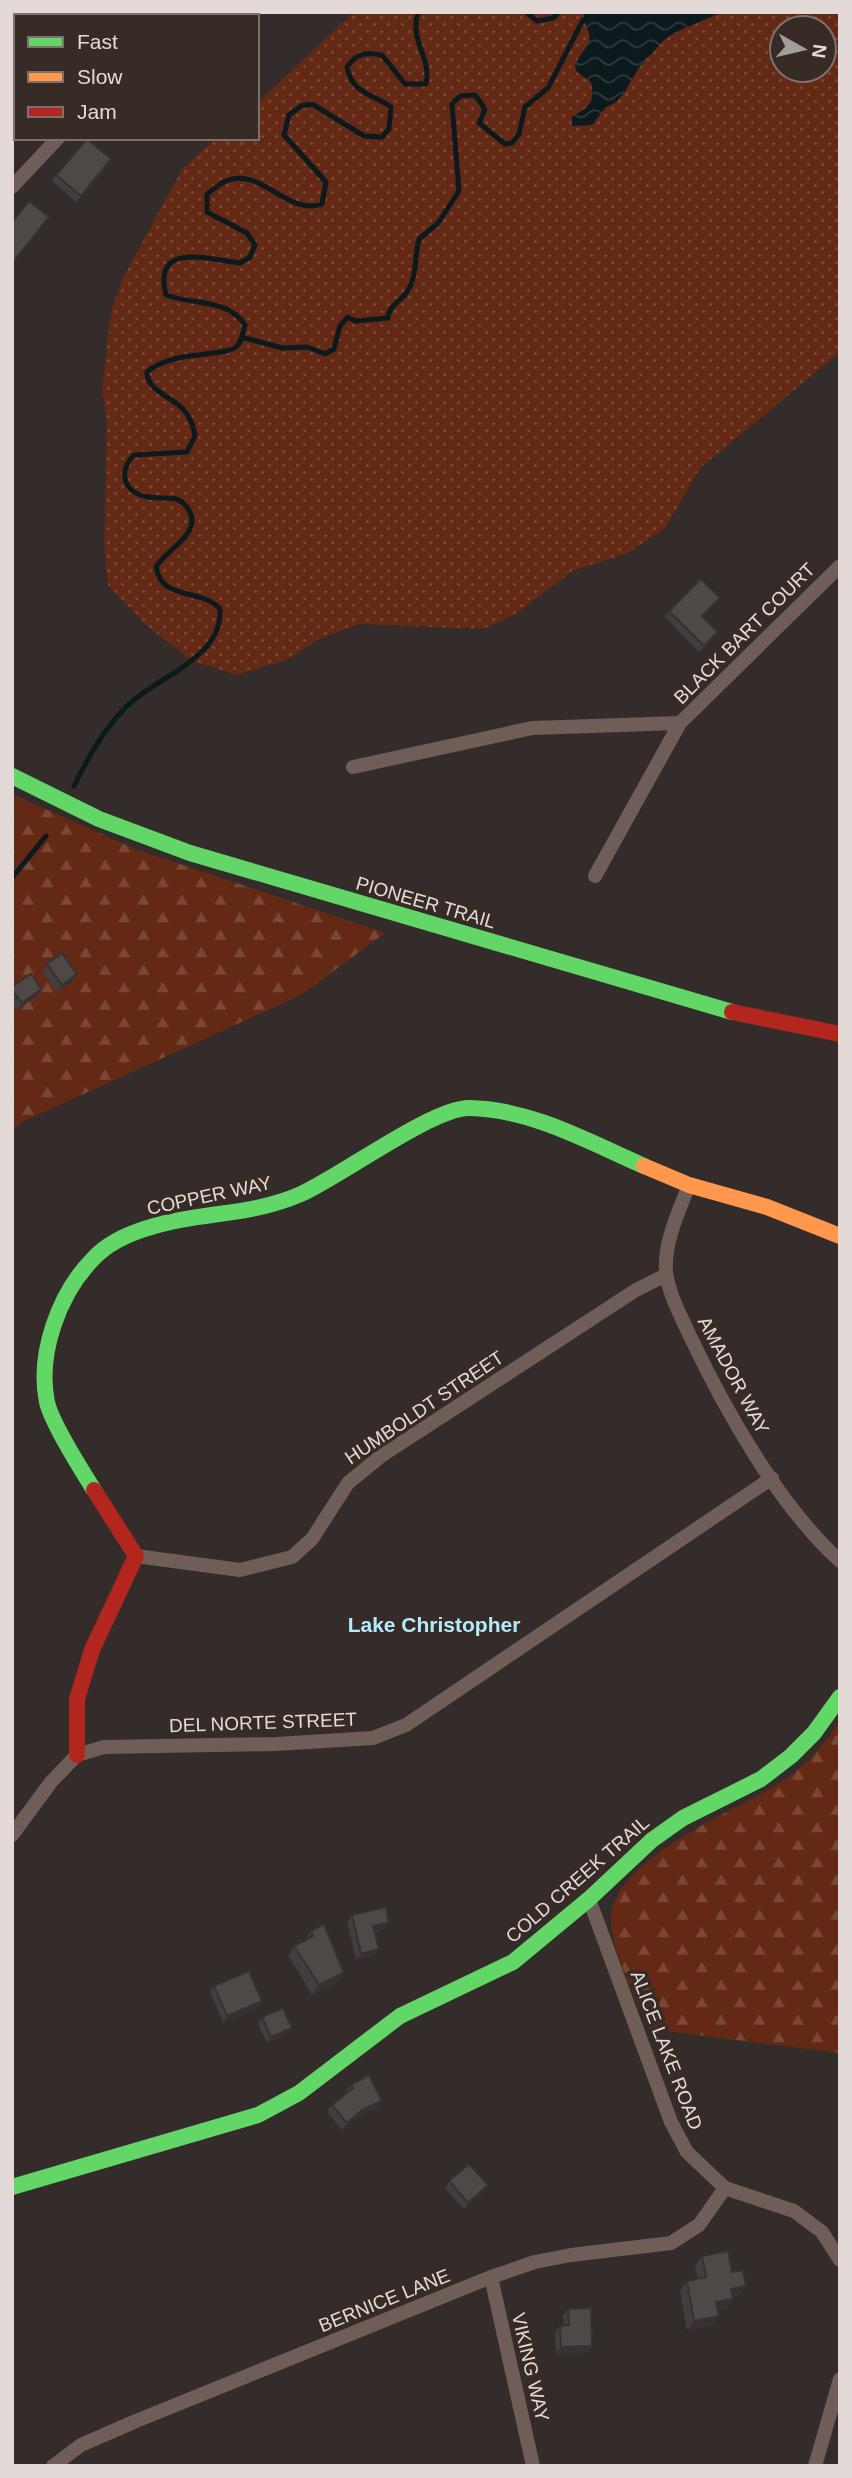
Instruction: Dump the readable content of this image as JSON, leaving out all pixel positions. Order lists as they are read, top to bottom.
{
  "streets": {
    "street": [
      "BLACK BART COURT",
      "PIONEER TRAIL",
      "COPPER WAY",
      "AMADOR WAY",
      "HUMBOLDT STREET",
      "DEL NORTE STREET",
      "COLD CREEK TRAIL",
      "ALICE LAKE ROAD",
      "BERNICE LANE",
      "VIKING WAY"
    ]
  },
  "crossings": [
    ["COPPER WAY", "AMADOR WAY"],
    ["COPPER WAY", "HUMBOLDT STREET"],
    ["AMADOR WAY", "HUMBOLDT STREET"],
    ["AMADOR WAY", "DEL NORTE STREET"],
    ["COLD CREEK TRAIL", "ALICE LAKE ROAD"],
    ["ALICE LAKE ROAD", "BERNICE LANE"],
    ["BERNICE LANE", "VIKING WAY"]
  ],
  "districts": ["Lake Christopher"],
  "legend": ["Fast", "Slow", "Jam"],
  "north": "right"
}
